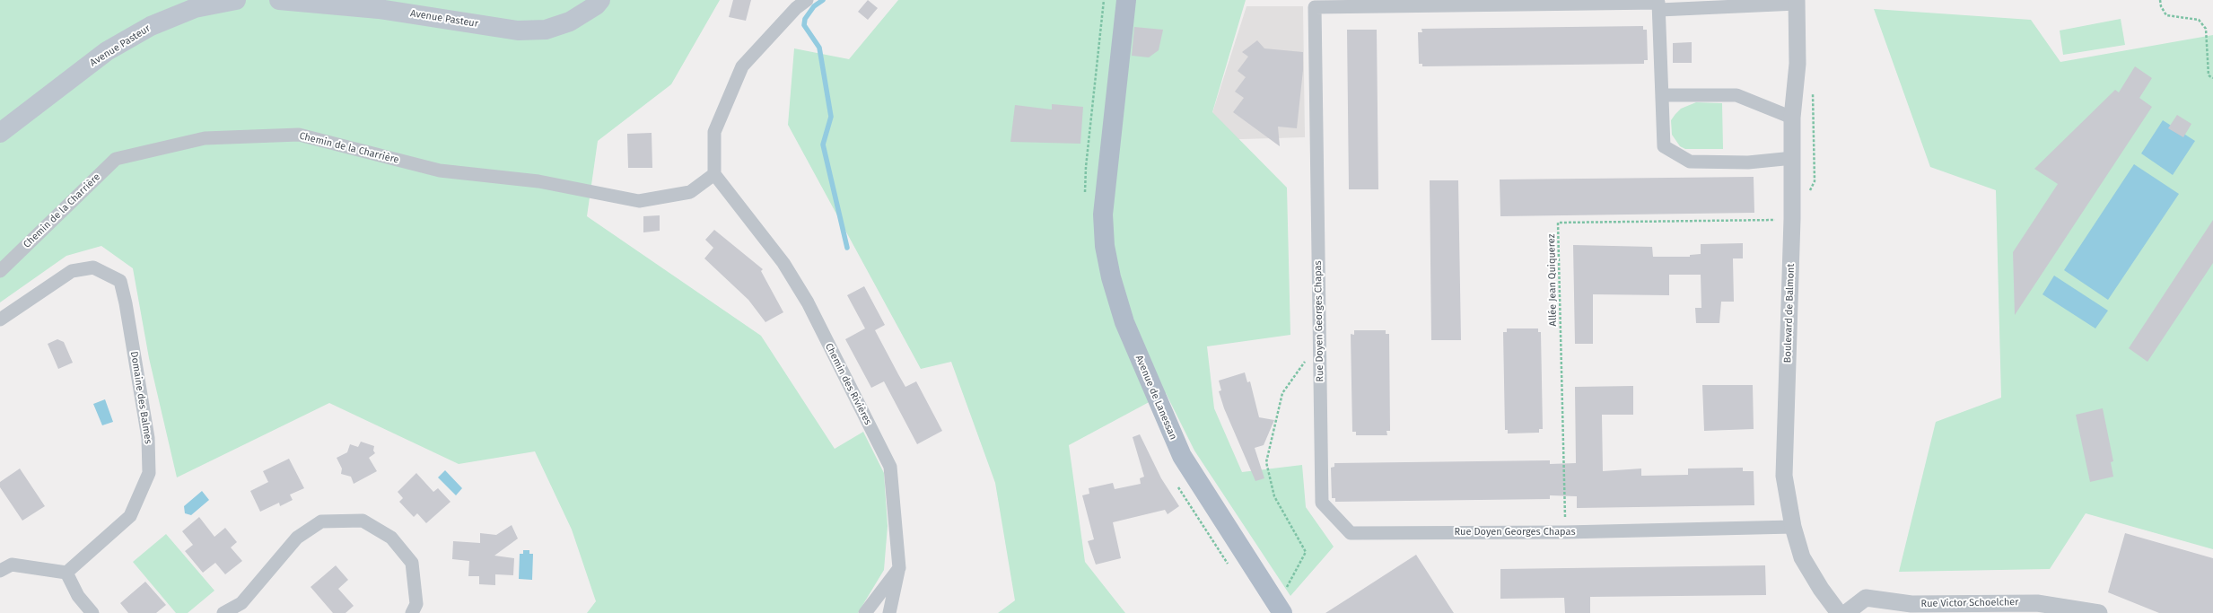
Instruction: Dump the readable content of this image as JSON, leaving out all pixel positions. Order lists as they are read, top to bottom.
{
  "streets": {
    "main road": ["Avenue Pasteur", "Avenue de Lanessan"],
    "street": [
      "Chemin de la Charrière",
      "Boulevard de Balmont",
      "Rue Doyen Georges Chapas",
      "Chemin des Rivières",
      "Domaine des Balmes",
      "Rue Victor Schoelcher"
    ],
    "path": ["Allée Jean Quiquerez"]
  },
  "crossings": [
    ["Chemin de la Charrière", "Chemin des Rivières"],
    ["Allée Jean Quiquerez", "Rue Doyen Georges Chapas"],
    ["Boulevard de Balmont", "Rue Doyen Georges Chapas"]
  ]
}
